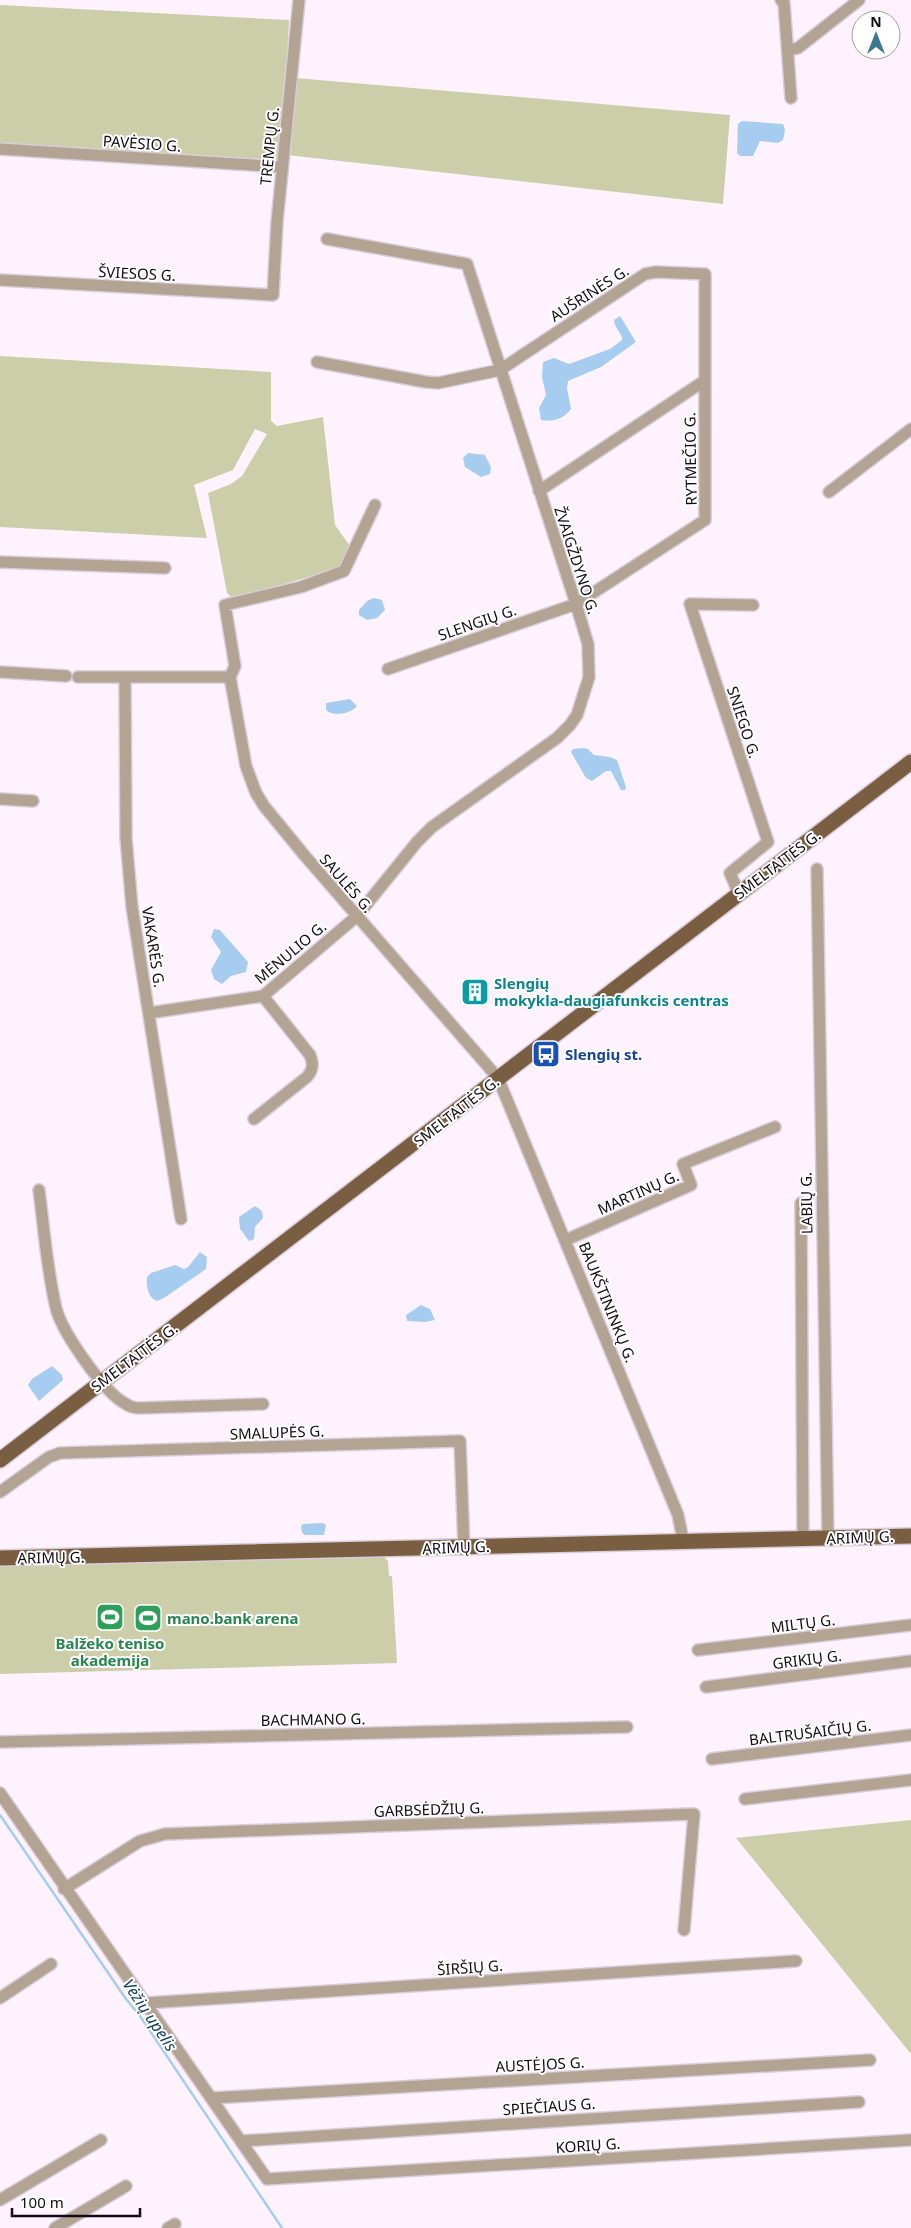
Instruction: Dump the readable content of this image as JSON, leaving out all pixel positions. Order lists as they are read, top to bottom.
{
  "streets": {
    "main road": ["SMELTAITĖS G.", "ARIMŲ G."],
    "street": [
      "PAVĖSIO G.",
      "TREMPŲ G.",
      "ŠVIESOS G.",
      "AUŠRINĖS G.",
      "RYTMEČIO G.",
      "ŽVAIGŽDYNO G.",
      "SLENGIŲ G.",
      "SNIEGO G.",
      "SAULĖS G.",
      "VAKARĖS G.",
      "MĖNULIO G.",
      "MARTINŲ G.",
      "LABIŲ G.",
      "BAUKŠTININKŲ G.",
      "SMALUPĖS G.",
      "MILTŲ G.",
      "GRIKIŲ G.",
      "BACHMANO G.",
      "BALTRUŠAIČIŲ G.",
      "GARBSĖDŽIŲ G.",
      "ŠIRŠIŲ G.",
      "AUSTĖJOS G.",
      "SPIEČIAUS G.",
      "KORIŲ G."
    ]
  },
  "crossings": [
    ["PAVĖSIO G.", "TREMPŲ G."],
    ["TREMPŲ G.", "ŠVIESOS G."],
    ["AUŠRINĖS G.", "RYTMEČIO G."],
    ["AUŠRINĖS G.", "ŽVAIGŽDYNO G."],
    ["RYTMEČIO G.", "ŽVAIGŽDYNO G."],
    ["RYTMEČIO G.", "SLENGIŲ G."],
    ["ŽVAIGŽDYNO G.", "SLENGIŲ G."],
    ["ŽVAIGŽDYNO G.", "SAULĖS G."],
    ["ŽVAIGŽDYNO G.", "MĖNULIO G."],
    ["SNIEGO G.", "SMELTAITĖS G."],
    ["SMELTAITĖS G.", "SAULĖS G."],
    ["SMELTAITĖS G.", "BAUKŠTININKŲ G."],
    ["SMELTAITĖS G.", "SMALUPĖS G."],
    ["SAULĖS G.", "MĖNULIO G."],
    ["SAULĖS G.", "BAUKŠTININKŲ G."],
    ["VAKARĖS G.", "MĖNULIO G."],
    ["MARTINŲ G.", "BAUKŠTININKŲ G."],
    ["LABIŲ G.", "ARIMŲ G."],
    ["BAUKŠTININKŲ G.", "ARIMŲ G."],
    ["SMALUPĖS G.", "ARIMŲ G."],
    ["SPIEČIAUS G.", "KORIŲ G."]
  ],
  "water": ["Vėžių upelis"],
  "places": {
    "building": ["Slengių mokykla-daugiafunkcis centras"],
    "bus stop": ["Slengių st."],
    "sports": ["Balžeko teniso akademija", "mano.bank arena"]
  },
  "scale_bar": "100 m",
  "north": "top"
}
